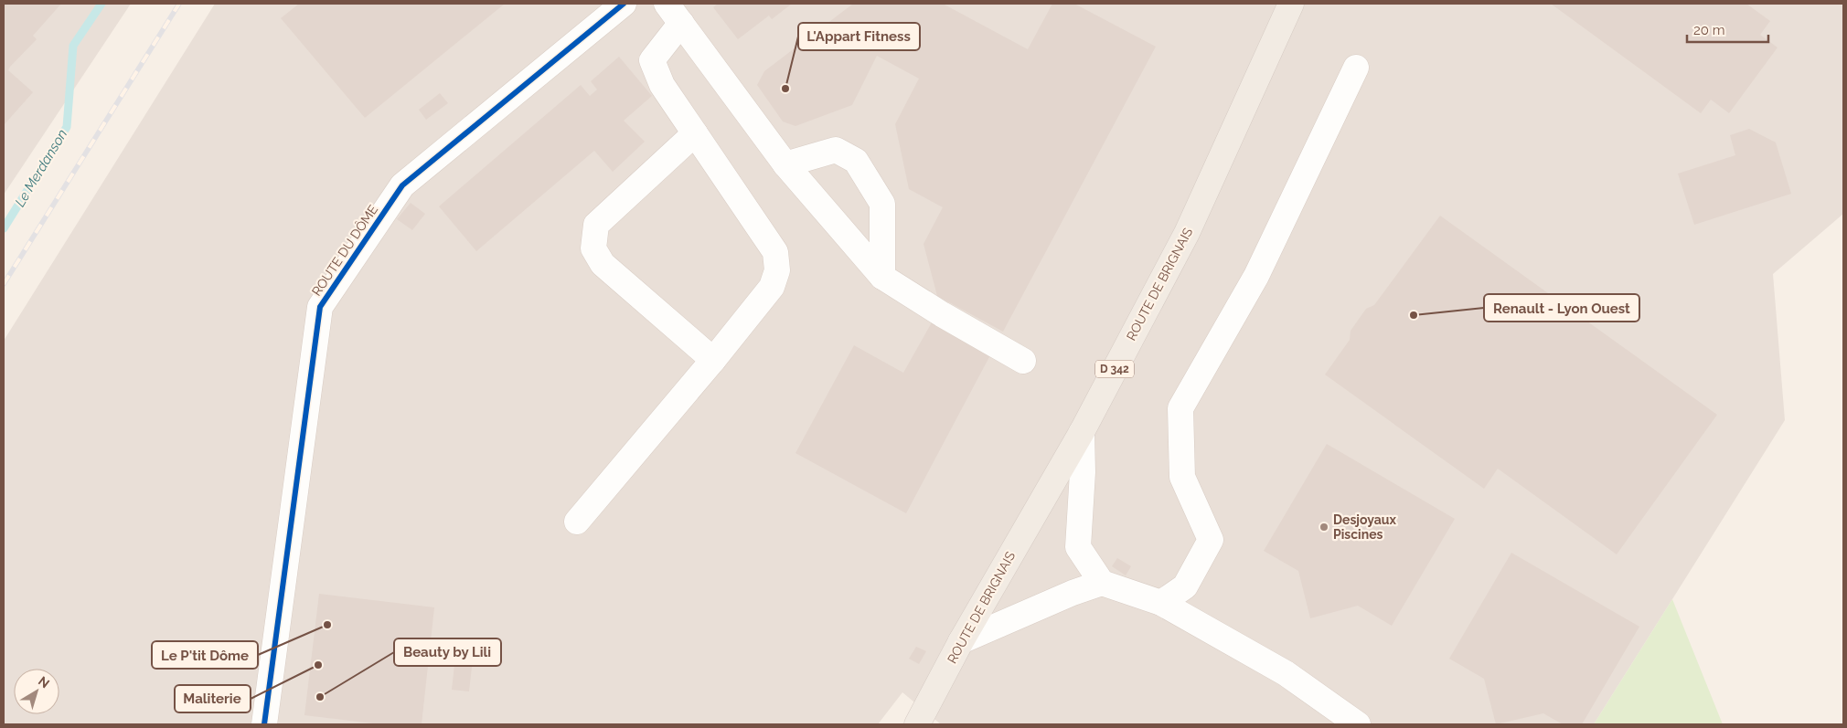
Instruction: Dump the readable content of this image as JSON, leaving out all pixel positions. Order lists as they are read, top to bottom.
{
  "streets": {
    "main road": ["ROUTE DE BRIGNAIS", "D 342"],
    "street": ["ROUTE DU DÔME"]
  },
  "water": ["Le Merdanson"],
  "places": [
    "L'Appart Fitness",
    "Renault - Lyon Ouest",
    "Desjoyaux Piscines",
    "Le P'tit Dôme",
    "Maliterie",
    "Beauty by Lili"
  ],
  "scale_bar": "20 m",
  "north": "top right"
}
